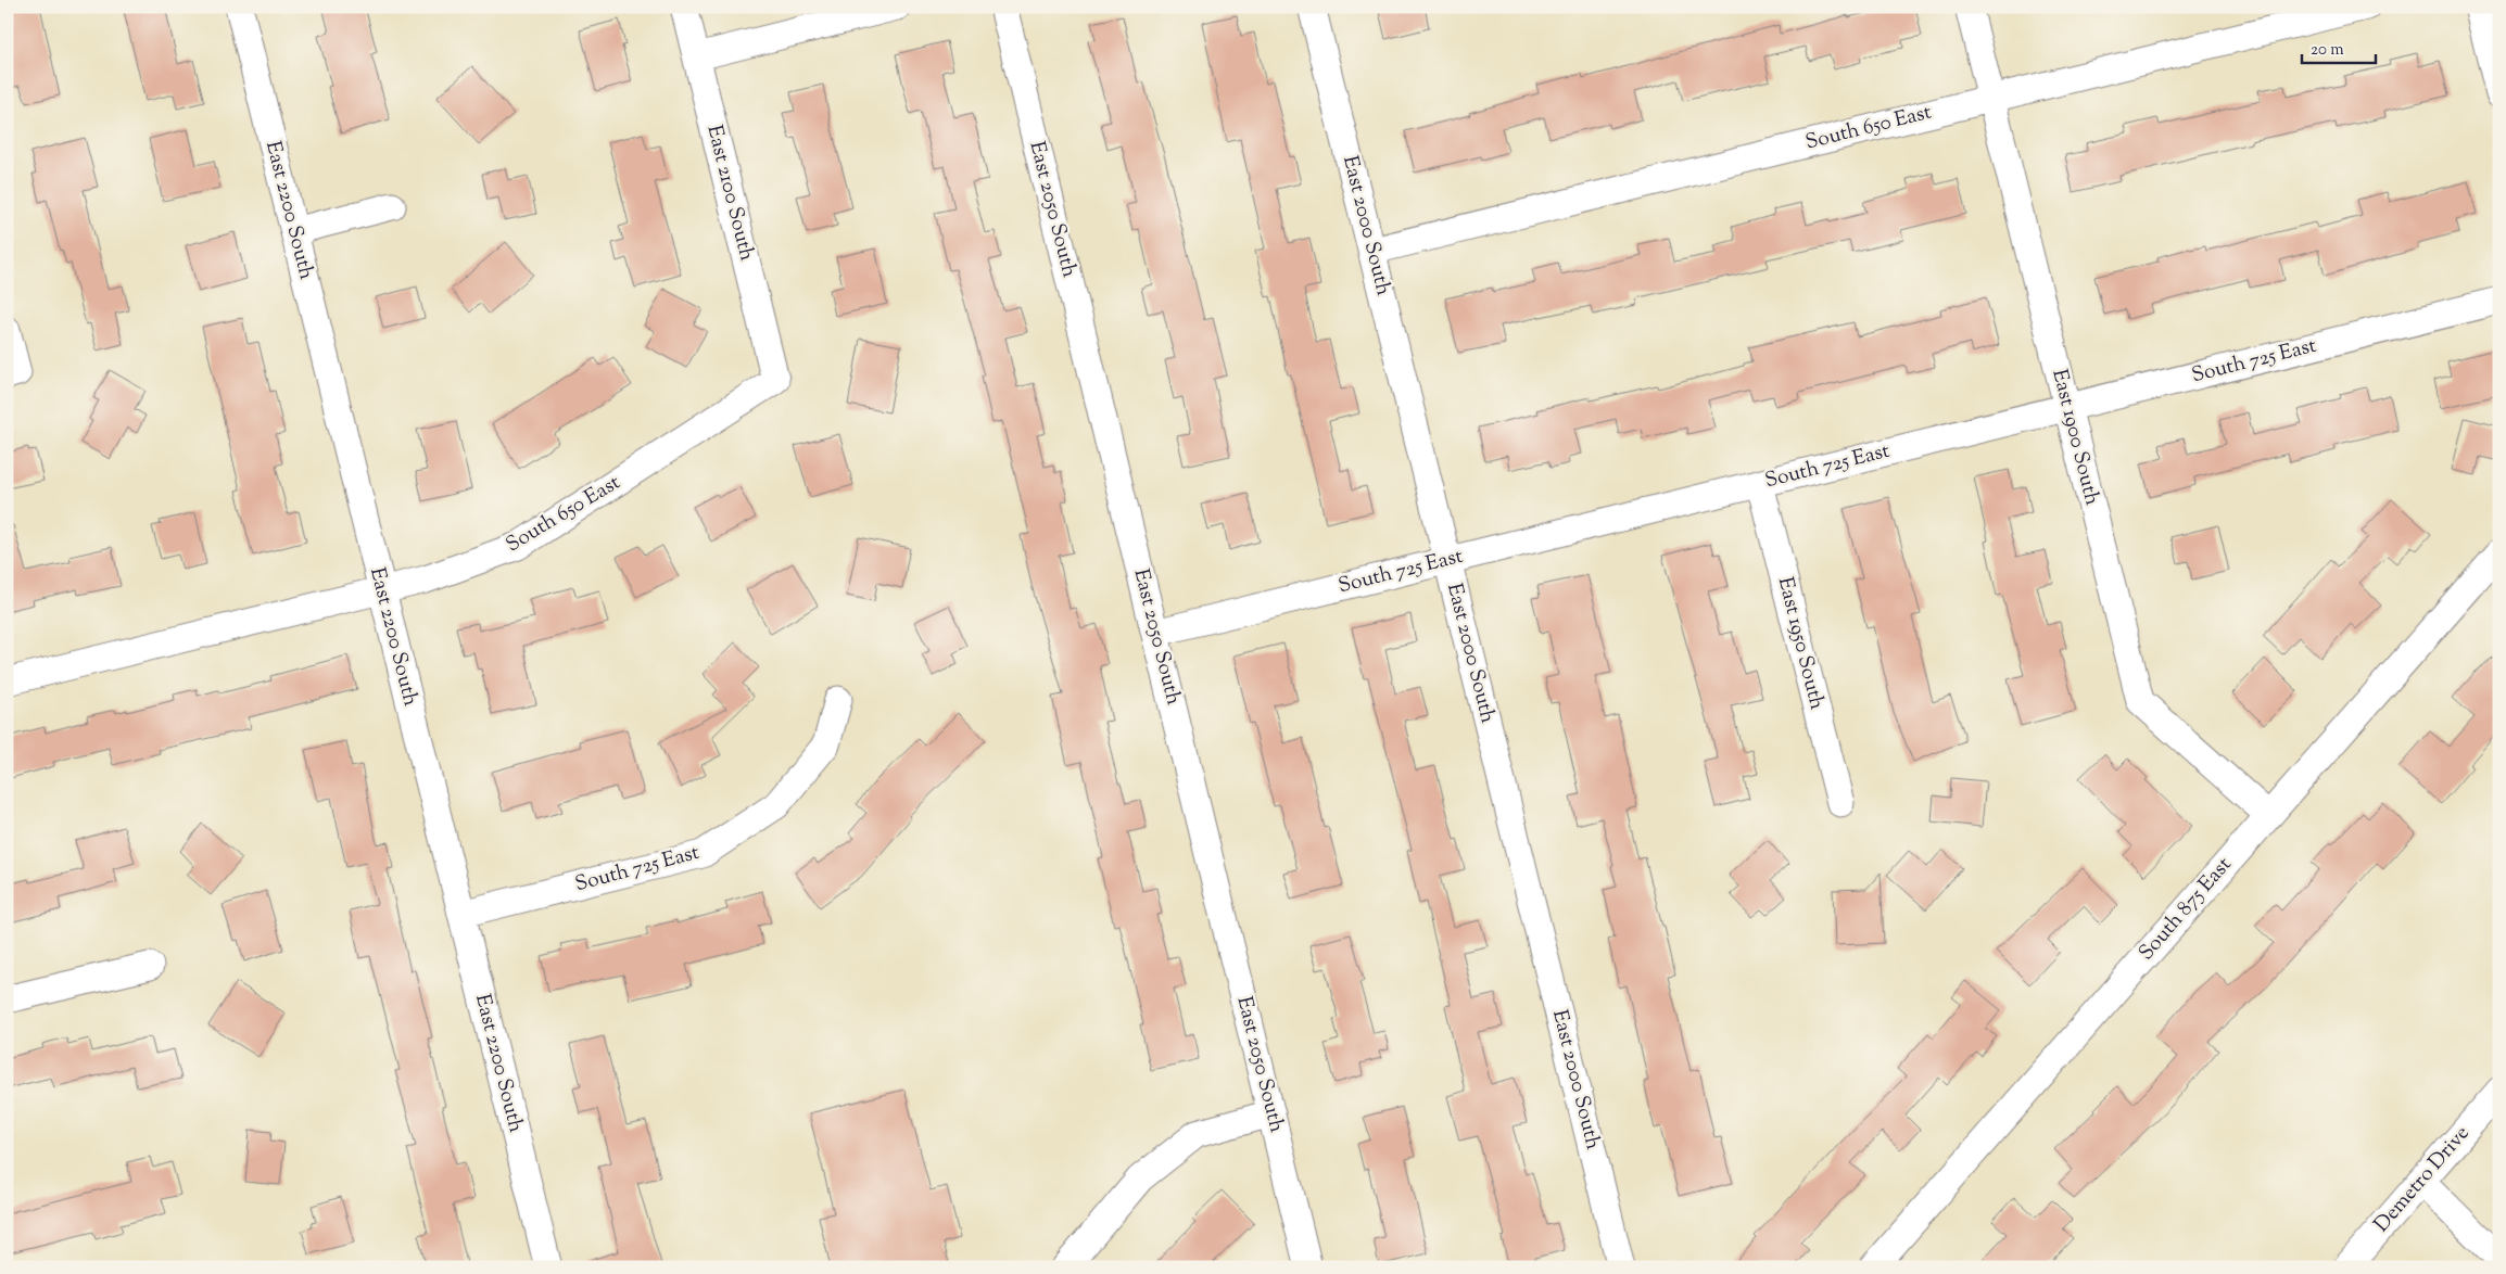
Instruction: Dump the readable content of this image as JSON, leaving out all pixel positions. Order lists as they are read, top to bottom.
{
  "streets": {
    "street": [
      "South 650 East",
      "East 2100 South",
      "East 2050 South",
      "East 2200 South",
      "East 2000 South",
      "South 725 East",
      "East 1900 South",
      "East 1950 South",
      "South 875 East",
      "Demetro Drive"
    ]
  },
  "crossings": [
    ["South 650 East", "East 2100 South"],
    ["South 650 East", "East 2200 South"],
    ["South 650 East", "East 2000 South"],
    ["South 650 East", "East 1900 South"],
    ["East 2050 South", "South 725 East"],
    ["East 2200 South", "South 725 East"],
    ["East 2000 South", "South 725 East"],
    ["South 725 East", "East 1900 South"],
    ["South 725 East", "East 1950 South"],
    ["East 1900 South", "South 875 East"]
  ],
  "scale_bar": "20 m"
}
